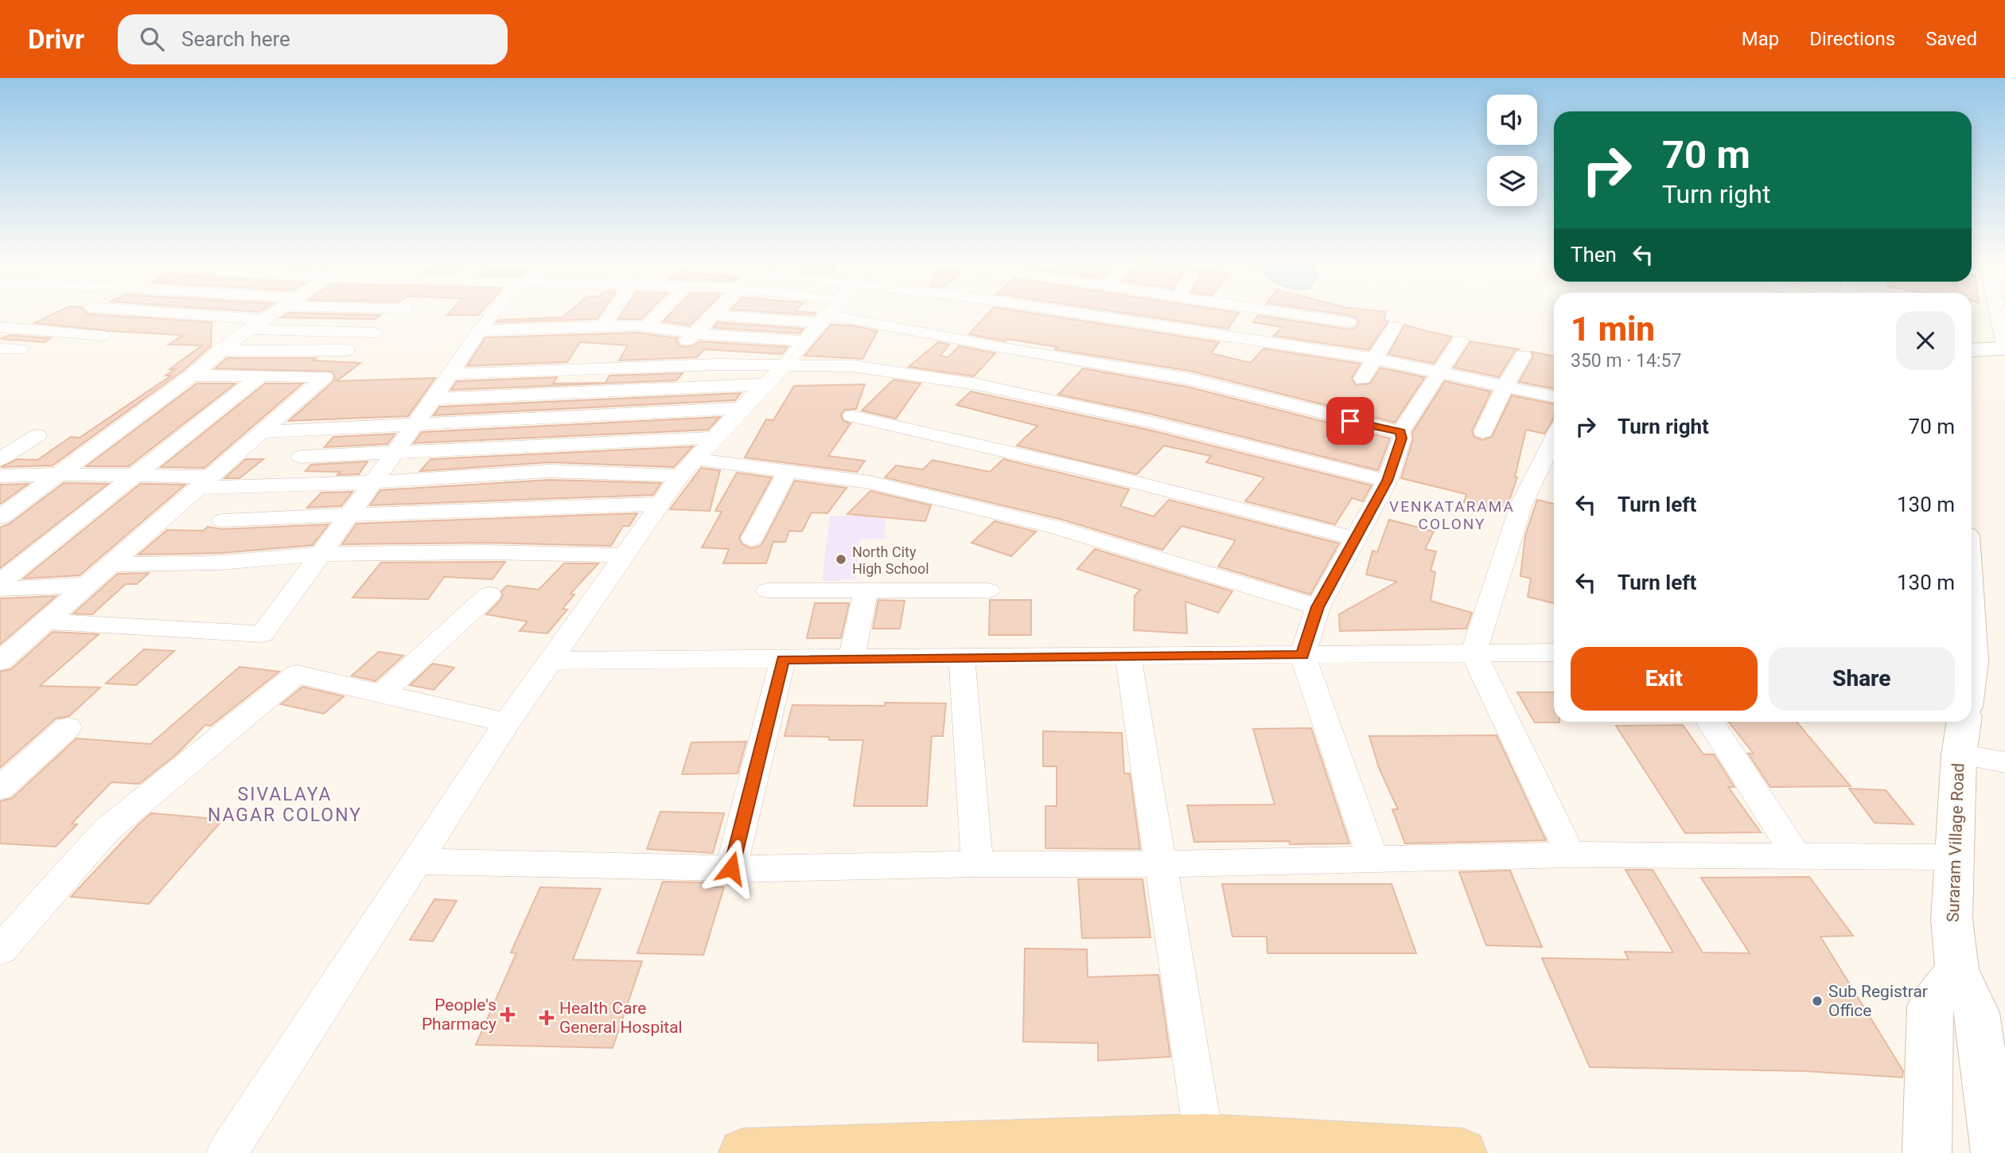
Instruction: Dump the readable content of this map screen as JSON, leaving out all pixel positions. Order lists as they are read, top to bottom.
{
  "streets": {
    "main road": ["Suraram Village Road"]
  },
  "districts": ["VENKATARAMA COLONY", "SIVALAYA NAGAR COLONY"],
  "places": {
    "other": ["North City High School", "Sub Registrar Office"],
    "health": ["People's Pharmacy", "Health Care General Hospital"]
  },
  "page": {
    "header": "Drivr",
    "search": "Search here",
    "nav": ["Map", "Directions", "Saved"],
    "turn": ["70 m", "Turn right"],
    "then": "Then",
    "heading": ["1 min", "350 m · 14:57"],
    "list": [
      {
        "name": "Turn right",
        "value": "70 m"
      },
      {
        "name": "Turn left",
        "value": "130 m"
      },
      {
        "name": "Turn left",
        "value": "130 m"
      }
    ],
    "buttons": ["Exit", "Share"]
  }
}
